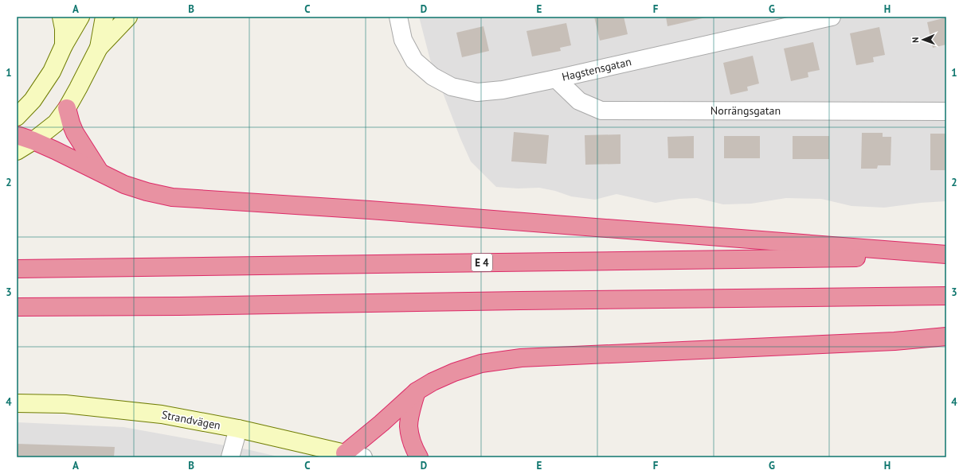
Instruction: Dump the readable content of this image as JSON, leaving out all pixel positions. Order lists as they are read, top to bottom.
{
  "streets": {
    "highway": ["E 4"],
    "main road": ["Strandvägen"],
    "street": ["Hagstensgatan", "Norrängsgatan"]
  },
  "crossings": [
    ["Hagstensgatan", "Norrängsgatan"]
  ],
  "north": "left",
  "grid": {
    "columns": [
      "A",
      "B",
      "C",
      "D",
      "E",
      "F",
      "G",
      "H"
    ],
    "rows": [
      "1",
      "2",
      "3",
      "4"
    ]
  }
}
